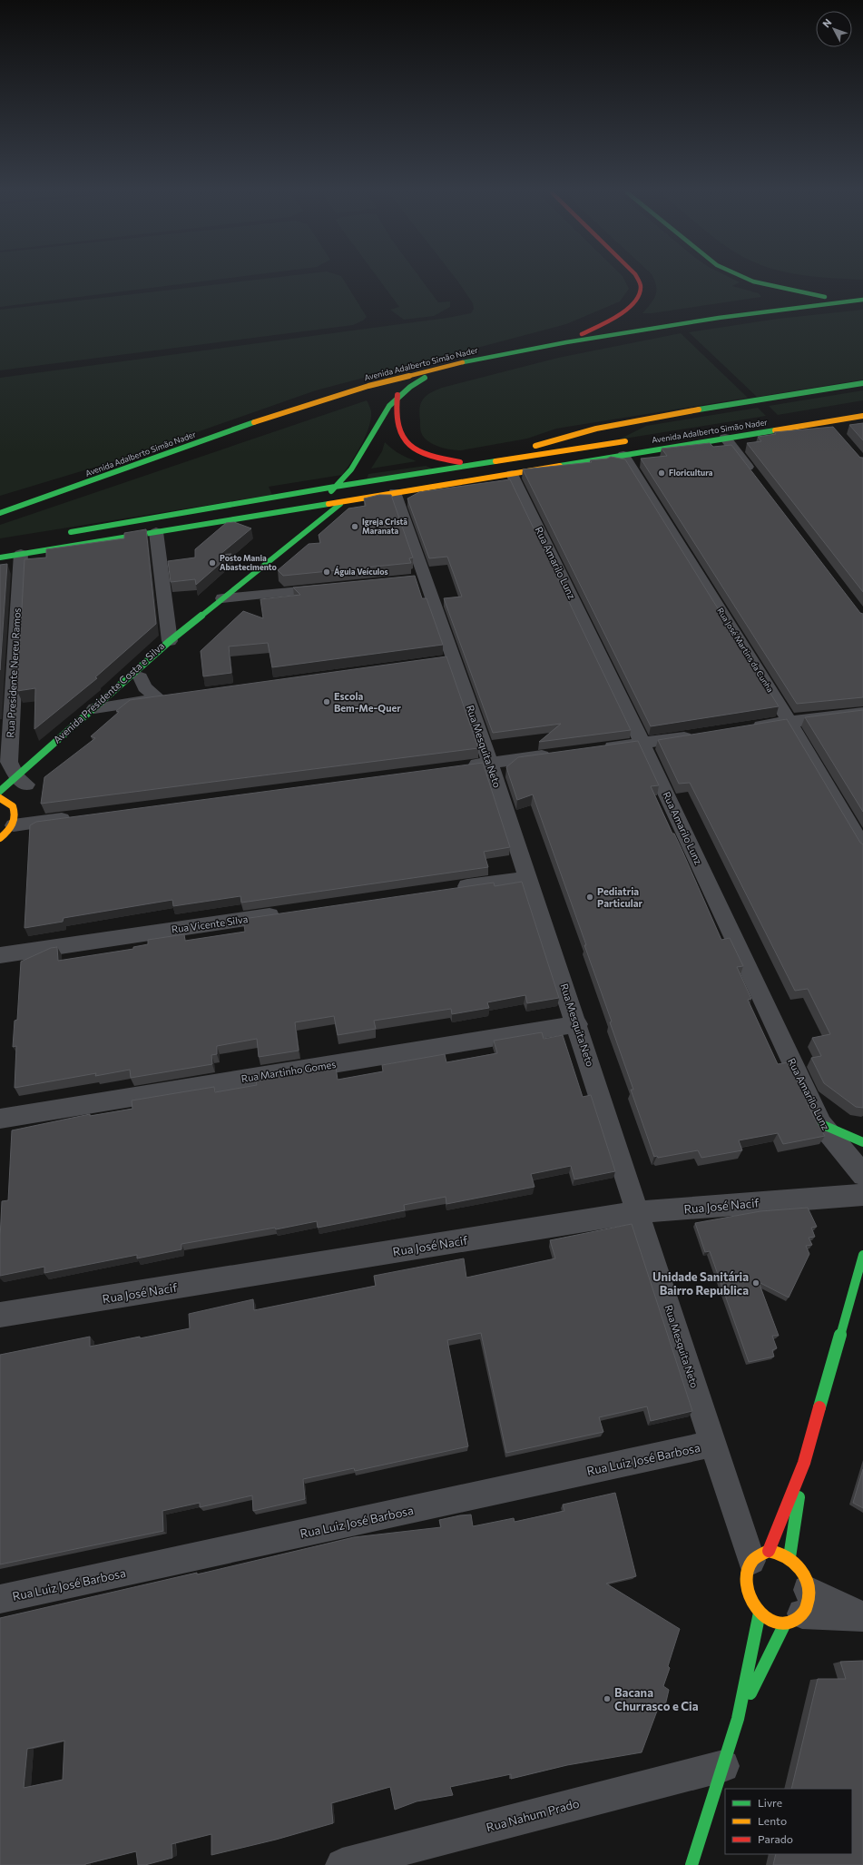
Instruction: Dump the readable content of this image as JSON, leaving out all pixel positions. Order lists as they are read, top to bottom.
{
  "streets": {
    "street": [
      "Avenida Adalberto Simão Nader",
      "Rua Amarilo Lunz",
      "Rua José Martins da Cunha",
      "Rua Presidente Nereu Ramos",
      "Avenida Presidente Costa e Silva",
      "Rua Mesquita Neto",
      "Rua Vicente Silva",
      "Rua Martinho Gomes",
      "Rua José Nacif",
      "Rua Luiz José Barbosa",
      "Rua Nahum Prado"
    ]
  },
  "crossings": [
    ["Avenida Adalberto Simão Nader", "Rua Amarilo Lunz"],
    ["Avenida Adalberto Simão Nader", "Rua José Martins da Cunha"],
    ["Avenida Adalberto Simão Nader", "Rua Presidente Nereu Ramos"],
    ["Avenida Adalberto Simão Nader", "Avenida Presidente Costa e Silva"],
    ["Avenida Adalberto Simão Nader", "Rua Mesquita Neto"],
    ["Rua Presidente Nereu Ramos", "Avenida Presidente Costa e Silva"],
    ["Rua Mesquita Neto", "Rua Martinho Gomes"],
    ["Rua Mesquita Neto", "Rua José Nacif"],
    ["Rua Mesquita Neto", "Rua Luiz José Barbosa"]
  ],
  "places": [
    "Floricultura",
    "Igreja Cristã Maranata",
    "Posto Mania Abastecimento",
    "Águia Veículos",
    "Escola Bem-Me-Quer",
    "Pediatria Particular",
    "Unidade Sanitária Bairro Republica",
    "Bacana Churrasco e Cia"
  ],
  "legend": ["Livre", "Lento", "Parado"],
  "north": "top left"
}
